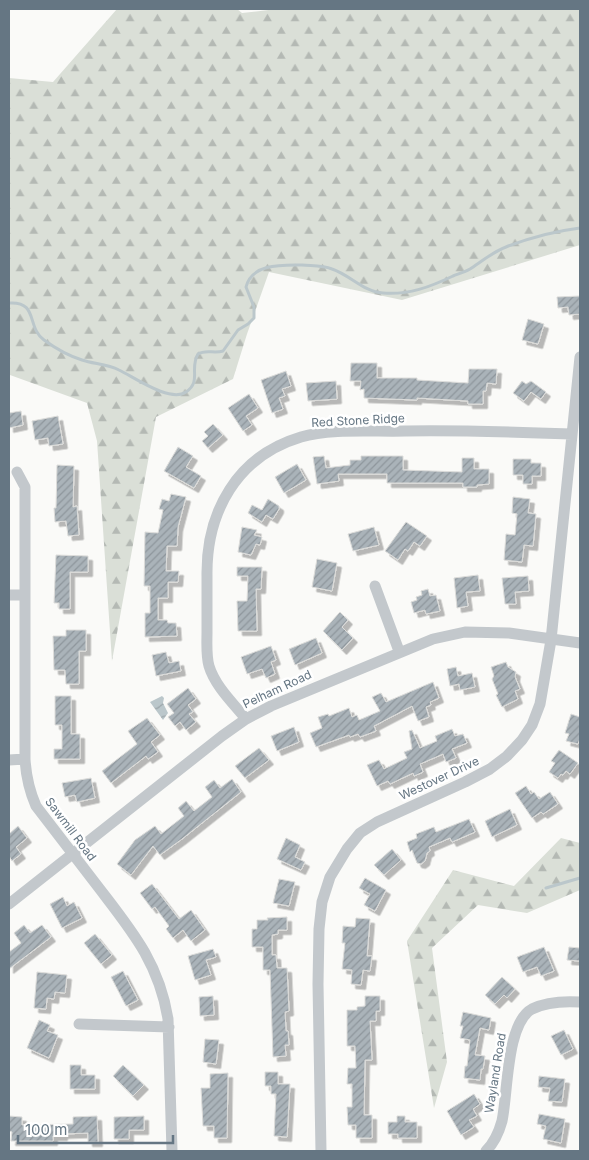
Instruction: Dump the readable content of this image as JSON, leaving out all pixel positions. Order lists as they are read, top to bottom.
{
  "streets": {
    "street": [
      "Red Stone Ridge",
      "Pelham Road",
      "Westover Drive",
      "Sawmill Road",
      "Wayland Road"
    ]
  },
  "crossings": [
    ["Red Stone Ridge", "Pelham Road"],
    ["Red Stone Ridge", "Westover Drive"],
    ["Pelham Road", "Westover Drive"],
    ["Pelham Road", "Sawmill Road"]
  ],
  "scale_bar": "100 m"
}
